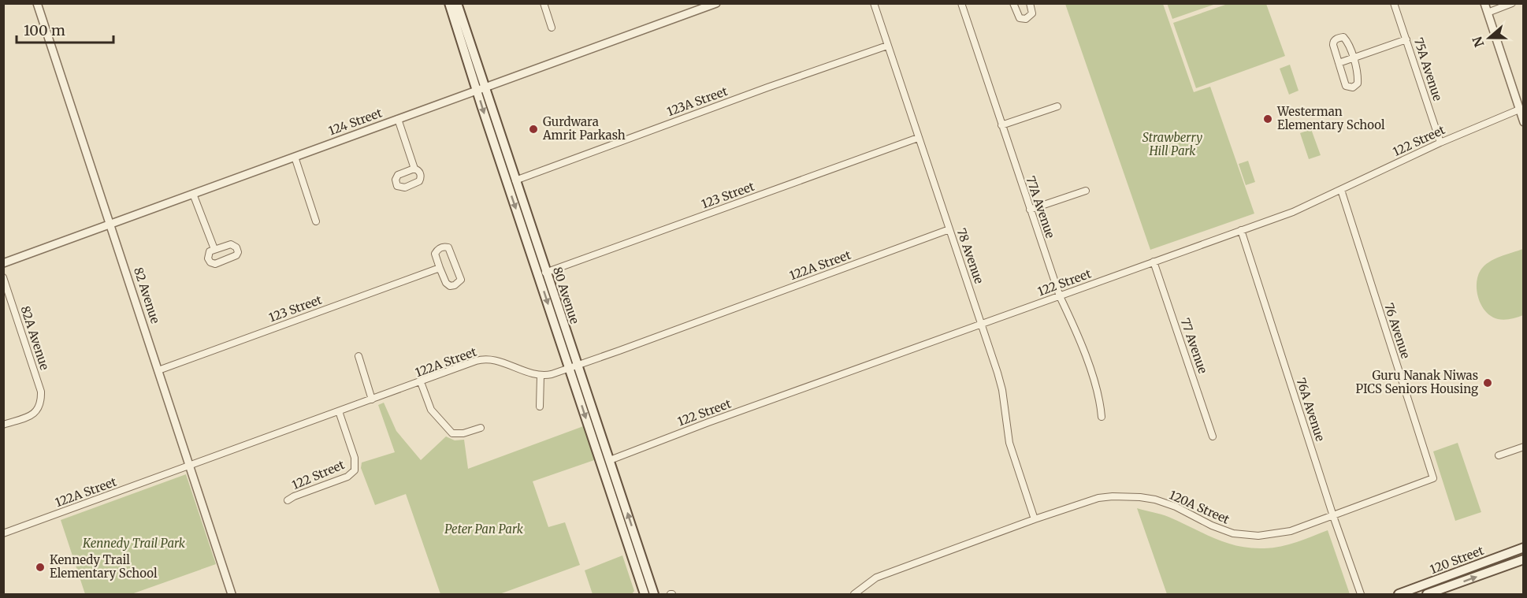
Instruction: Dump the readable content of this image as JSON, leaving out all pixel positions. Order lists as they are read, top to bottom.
{
  "streets": {
    "main road": ["80 Avenue", "120 Street"],
    "street": [
      "75A Avenue",
      "123A Street",
      "124 Street",
      "122 Street",
      "123 Street",
      "77A Avenue",
      "78 Avenue",
      "122A Street",
      "82 Avenue",
      "76 Avenue",
      "82A Avenue",
      "77 Avenue",
      "76A Avenue",
      "120A Street"
    ]
  },
  "crossings": [
    ["75A Avenue", "122 Street"],
    ["123A Street", "78 Avenue"],
    ["123A Street", "80 Avenue"],
    ["124 Street", "82 Avenue"],
    ["124 Street", "80 Avenue"],
    ["122 Street", "77A Avenue"],
    ["122 Street", "78 Avenue"],
    ["122 Street", "122A Street"],
    ["122 Street", "80 Avenue"],
    ["122 Street", "76 Avenue"],
    ["122 Street", "77 Avenue"],
    ["122 Street", "76A Avenue"],
    ["123 Street", "78 Avenue"],
    ["123 Street", "82 Avenue"],
    ["123 Street", "80 Avenue"],
    ["78 Avenue", "122A Street"],
    ["78 Avenue", "120A Street"],
    ["122A Street", "82 Avenue"],
    ["122A Street", "80 Avenue"],
    ["76 Avenue", "120A Street"],
    ["76A Avenue", "120A Street"]
  ],
  "parks": ["Strawberry Hill Park", "Peter Pan Park", "Kennedy Trail Park"],
  "places": [
    "Westerman Elementary School",
    "Gurdwara Amrit Parkash",
    "Guru Nanak Niwas PICS Seniors Housing",
    "Kennedy Trail Elementary School"
  ],
  "scale_bar": "100 m",
  "north": "left"
}
